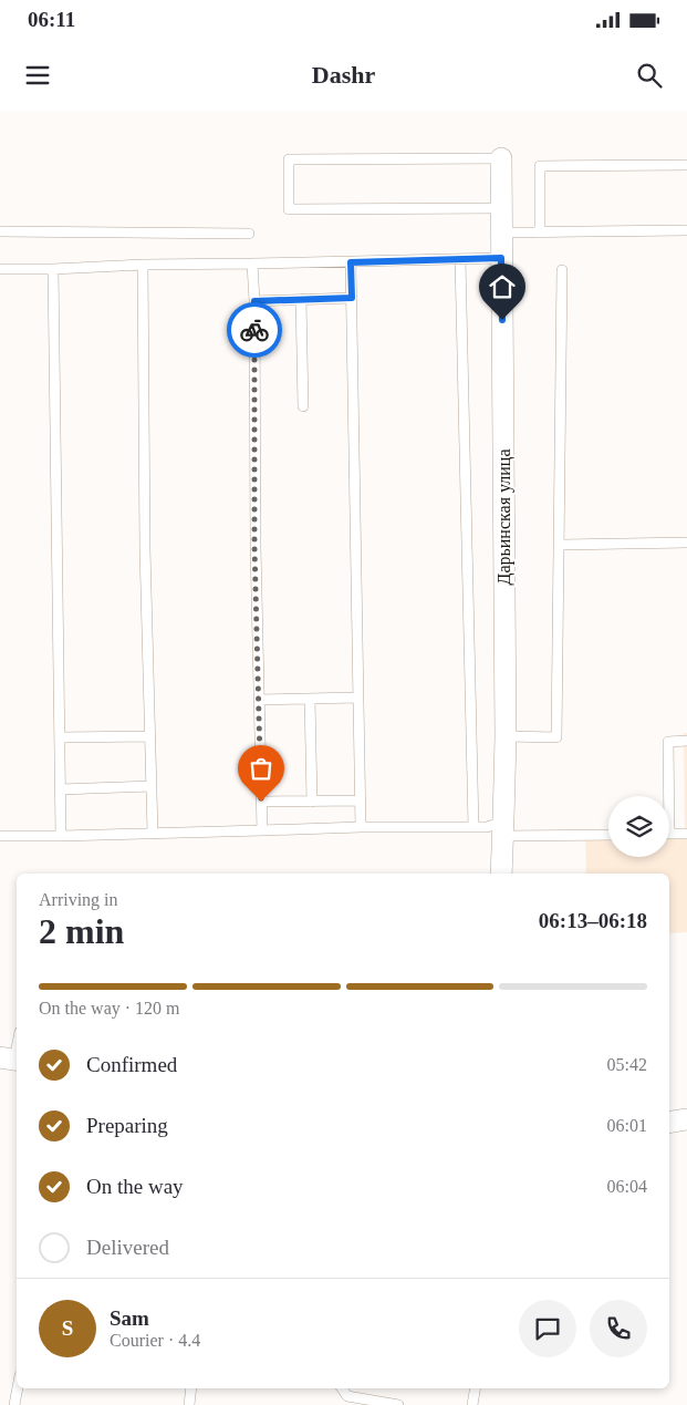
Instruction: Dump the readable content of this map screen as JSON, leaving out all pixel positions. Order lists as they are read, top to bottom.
{
  "streets": {
    "street": ["Дарьинская улица"]
  },
  "page": {
    "status": "06:11",
    "header": "Dashr",
    "heading": ["2 min", "Arriving in", "06:13–06:18"],
    "panel": ["Sam", "Courier · 4.4"],
    "bar": "On the way · 120 m",
    "list": [
      ["Confirmed", "05:42"],
      ["Preparing", "06:01"],
      ["On the way", "06:04"],
      "Delivered"
    ],
    "round": "S"
  }
}
